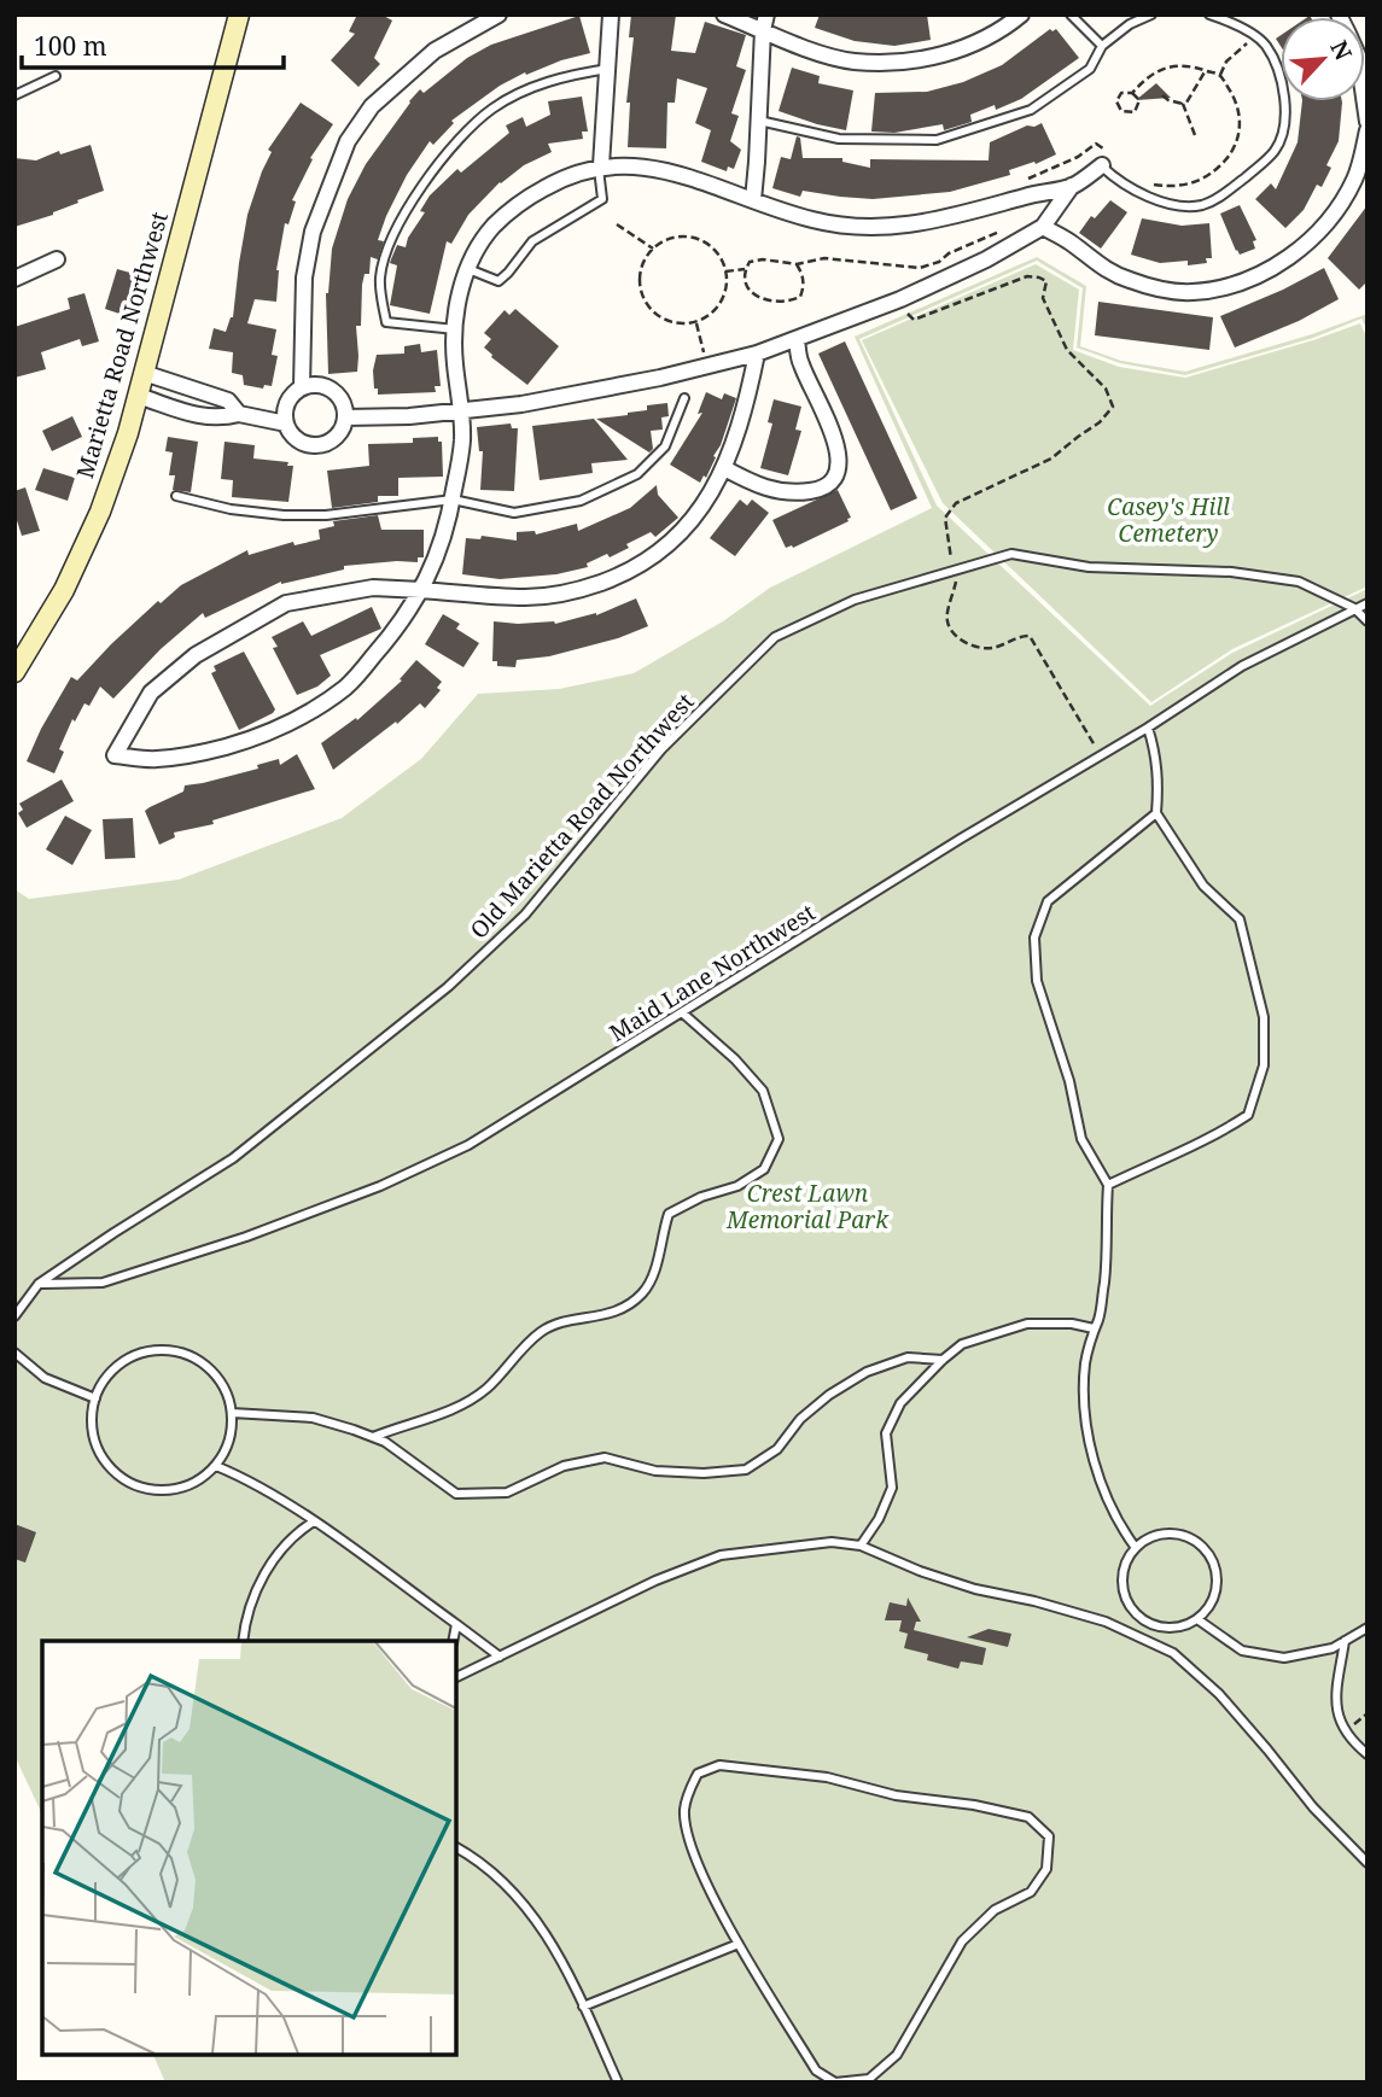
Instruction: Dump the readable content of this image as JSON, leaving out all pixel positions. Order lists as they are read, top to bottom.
{
  "streets": {
    "main road": ["Marietta Road Northwest"],
    "lane": ["Old Marietta Road Northwest", "Maid Lane Northwest"]
  },
  "crossings": [
    ["Old Marietta Road Northwest", "Maid Lane Northwest"]
  ],
  "parks": ["Casey's Hill Cemetery", "Crest Lawn Memorial Park"],
  "scale_bar": "100 m",
  "north": "top right"
}
